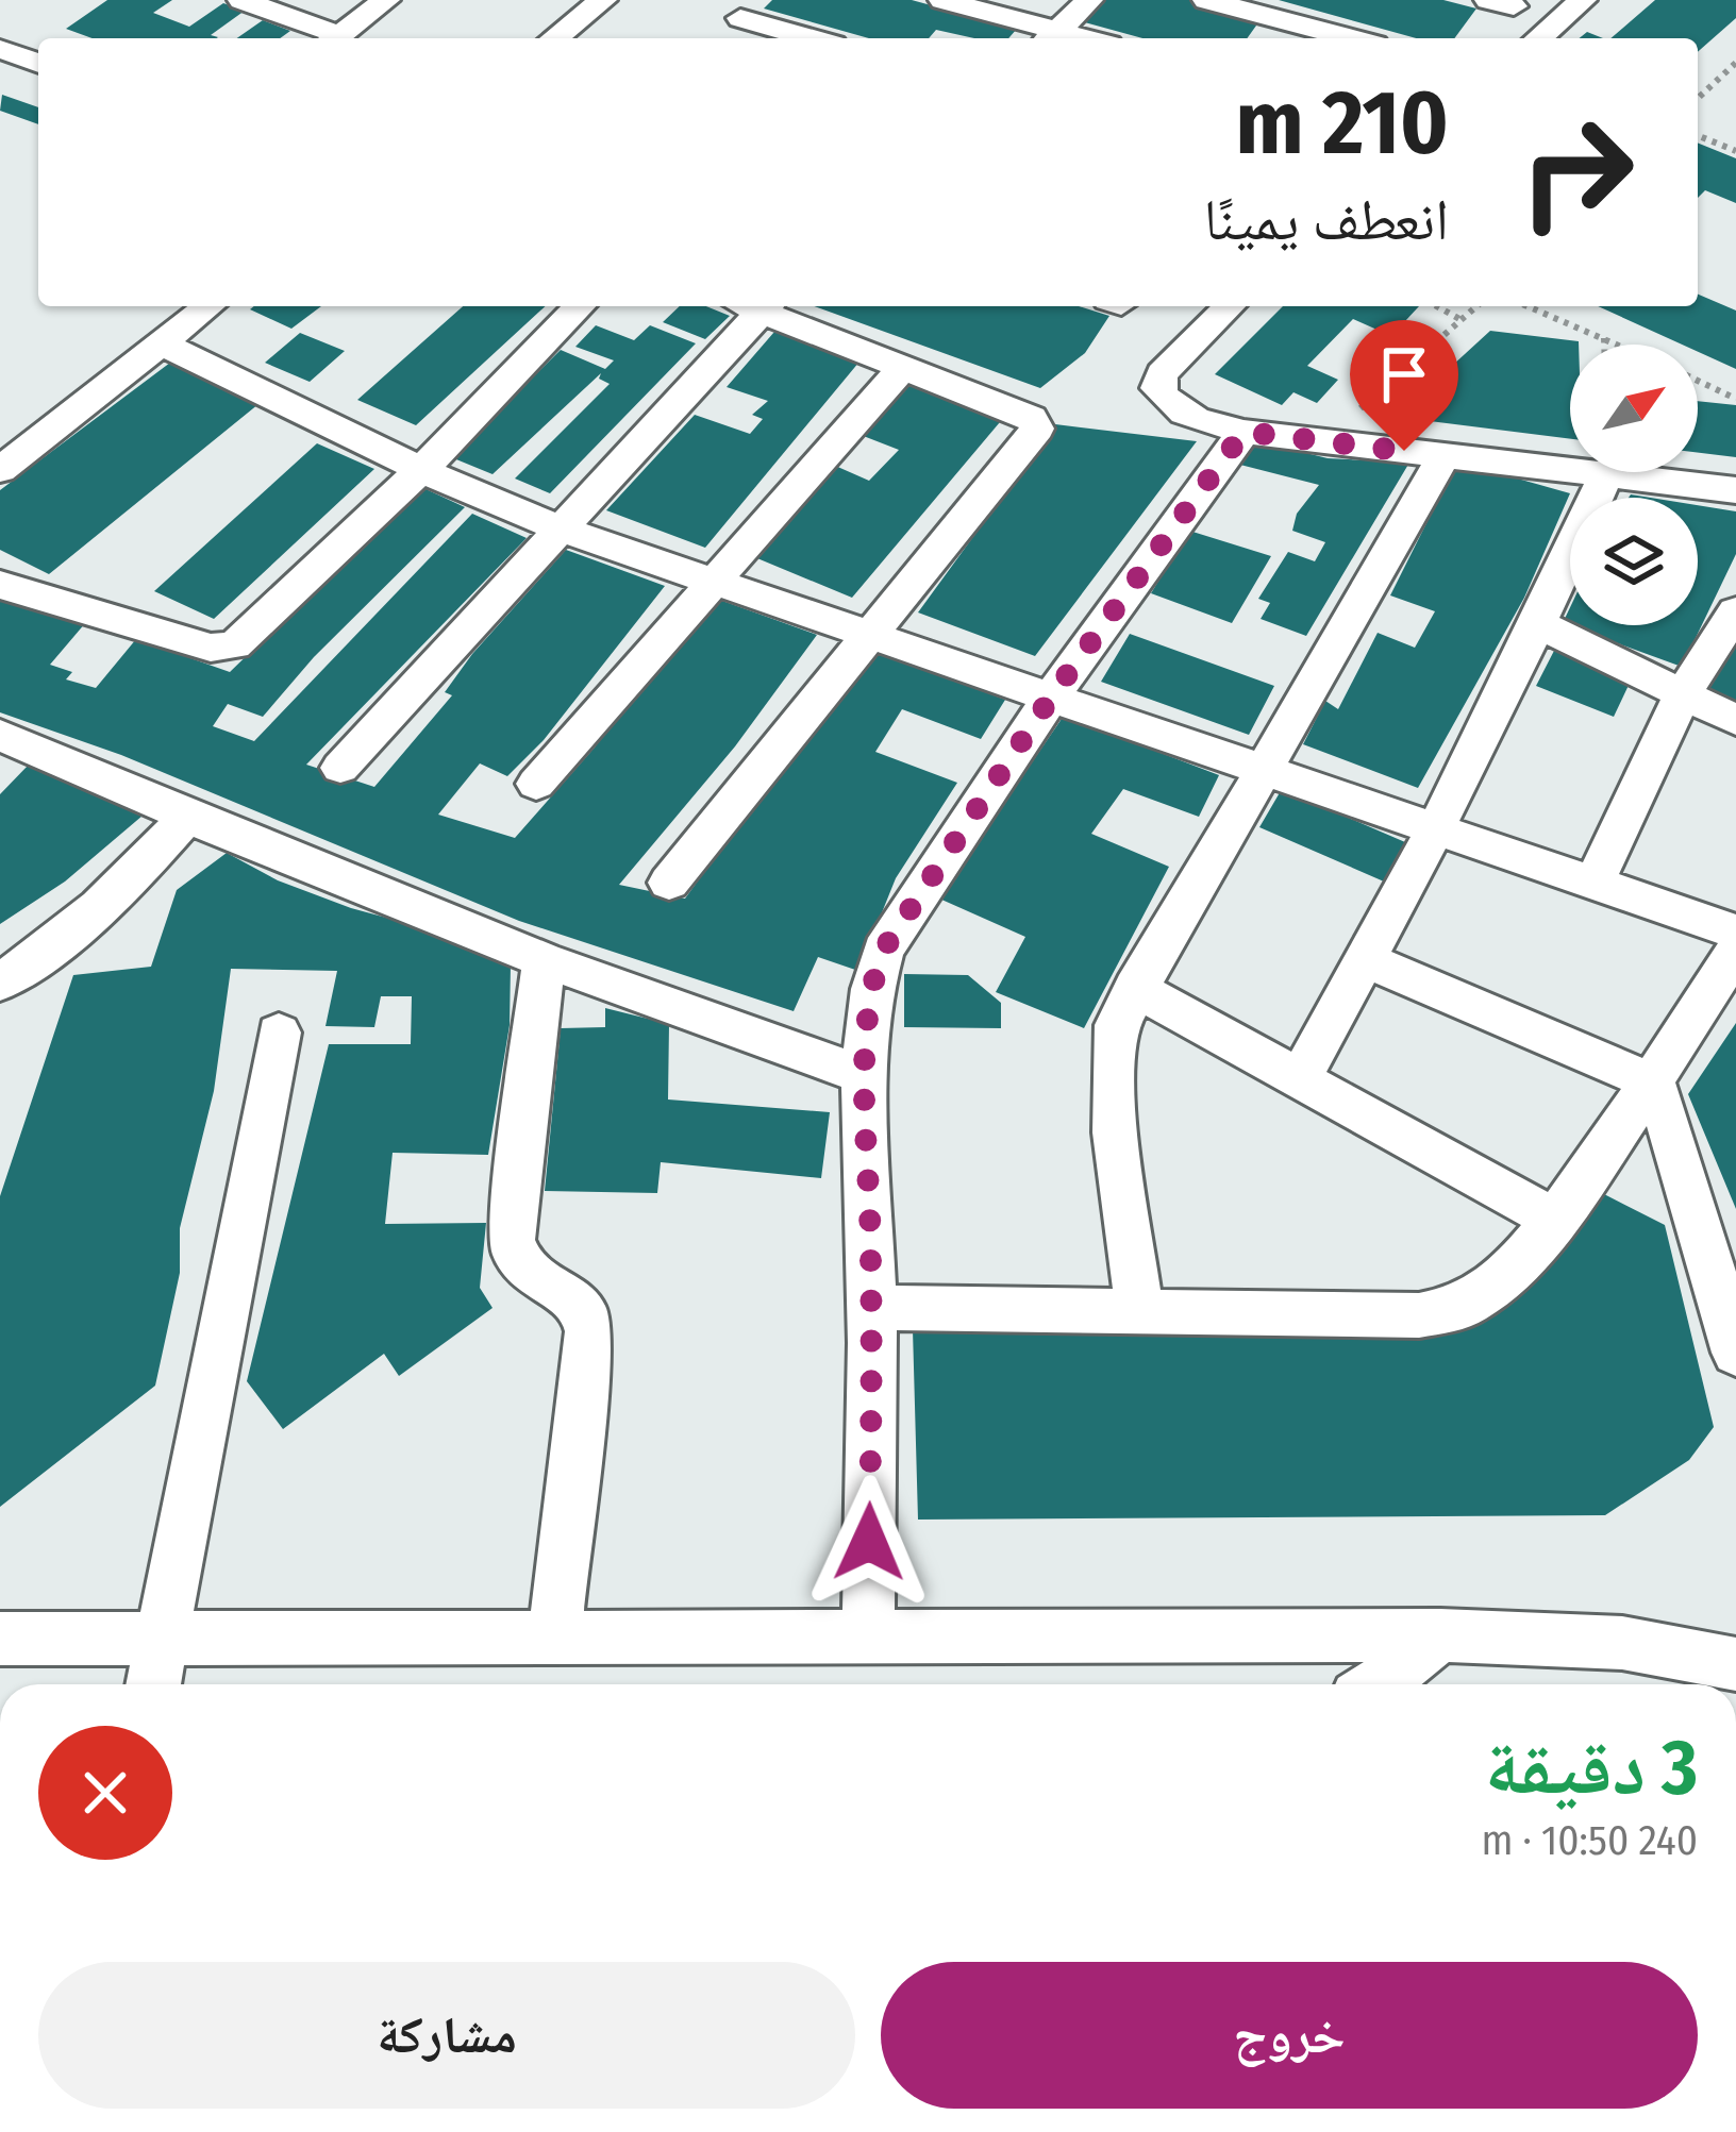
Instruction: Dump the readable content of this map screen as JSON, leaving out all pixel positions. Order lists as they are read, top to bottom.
{
  "north": "top right",
  "page": {
    "turn": ["210 m", "انعطف يمينًا"],
    "heading": ["3 دقيقة", "240 m · 10:50"],
    "buttons": ["خروج", "مشاركة"]
  }
}
